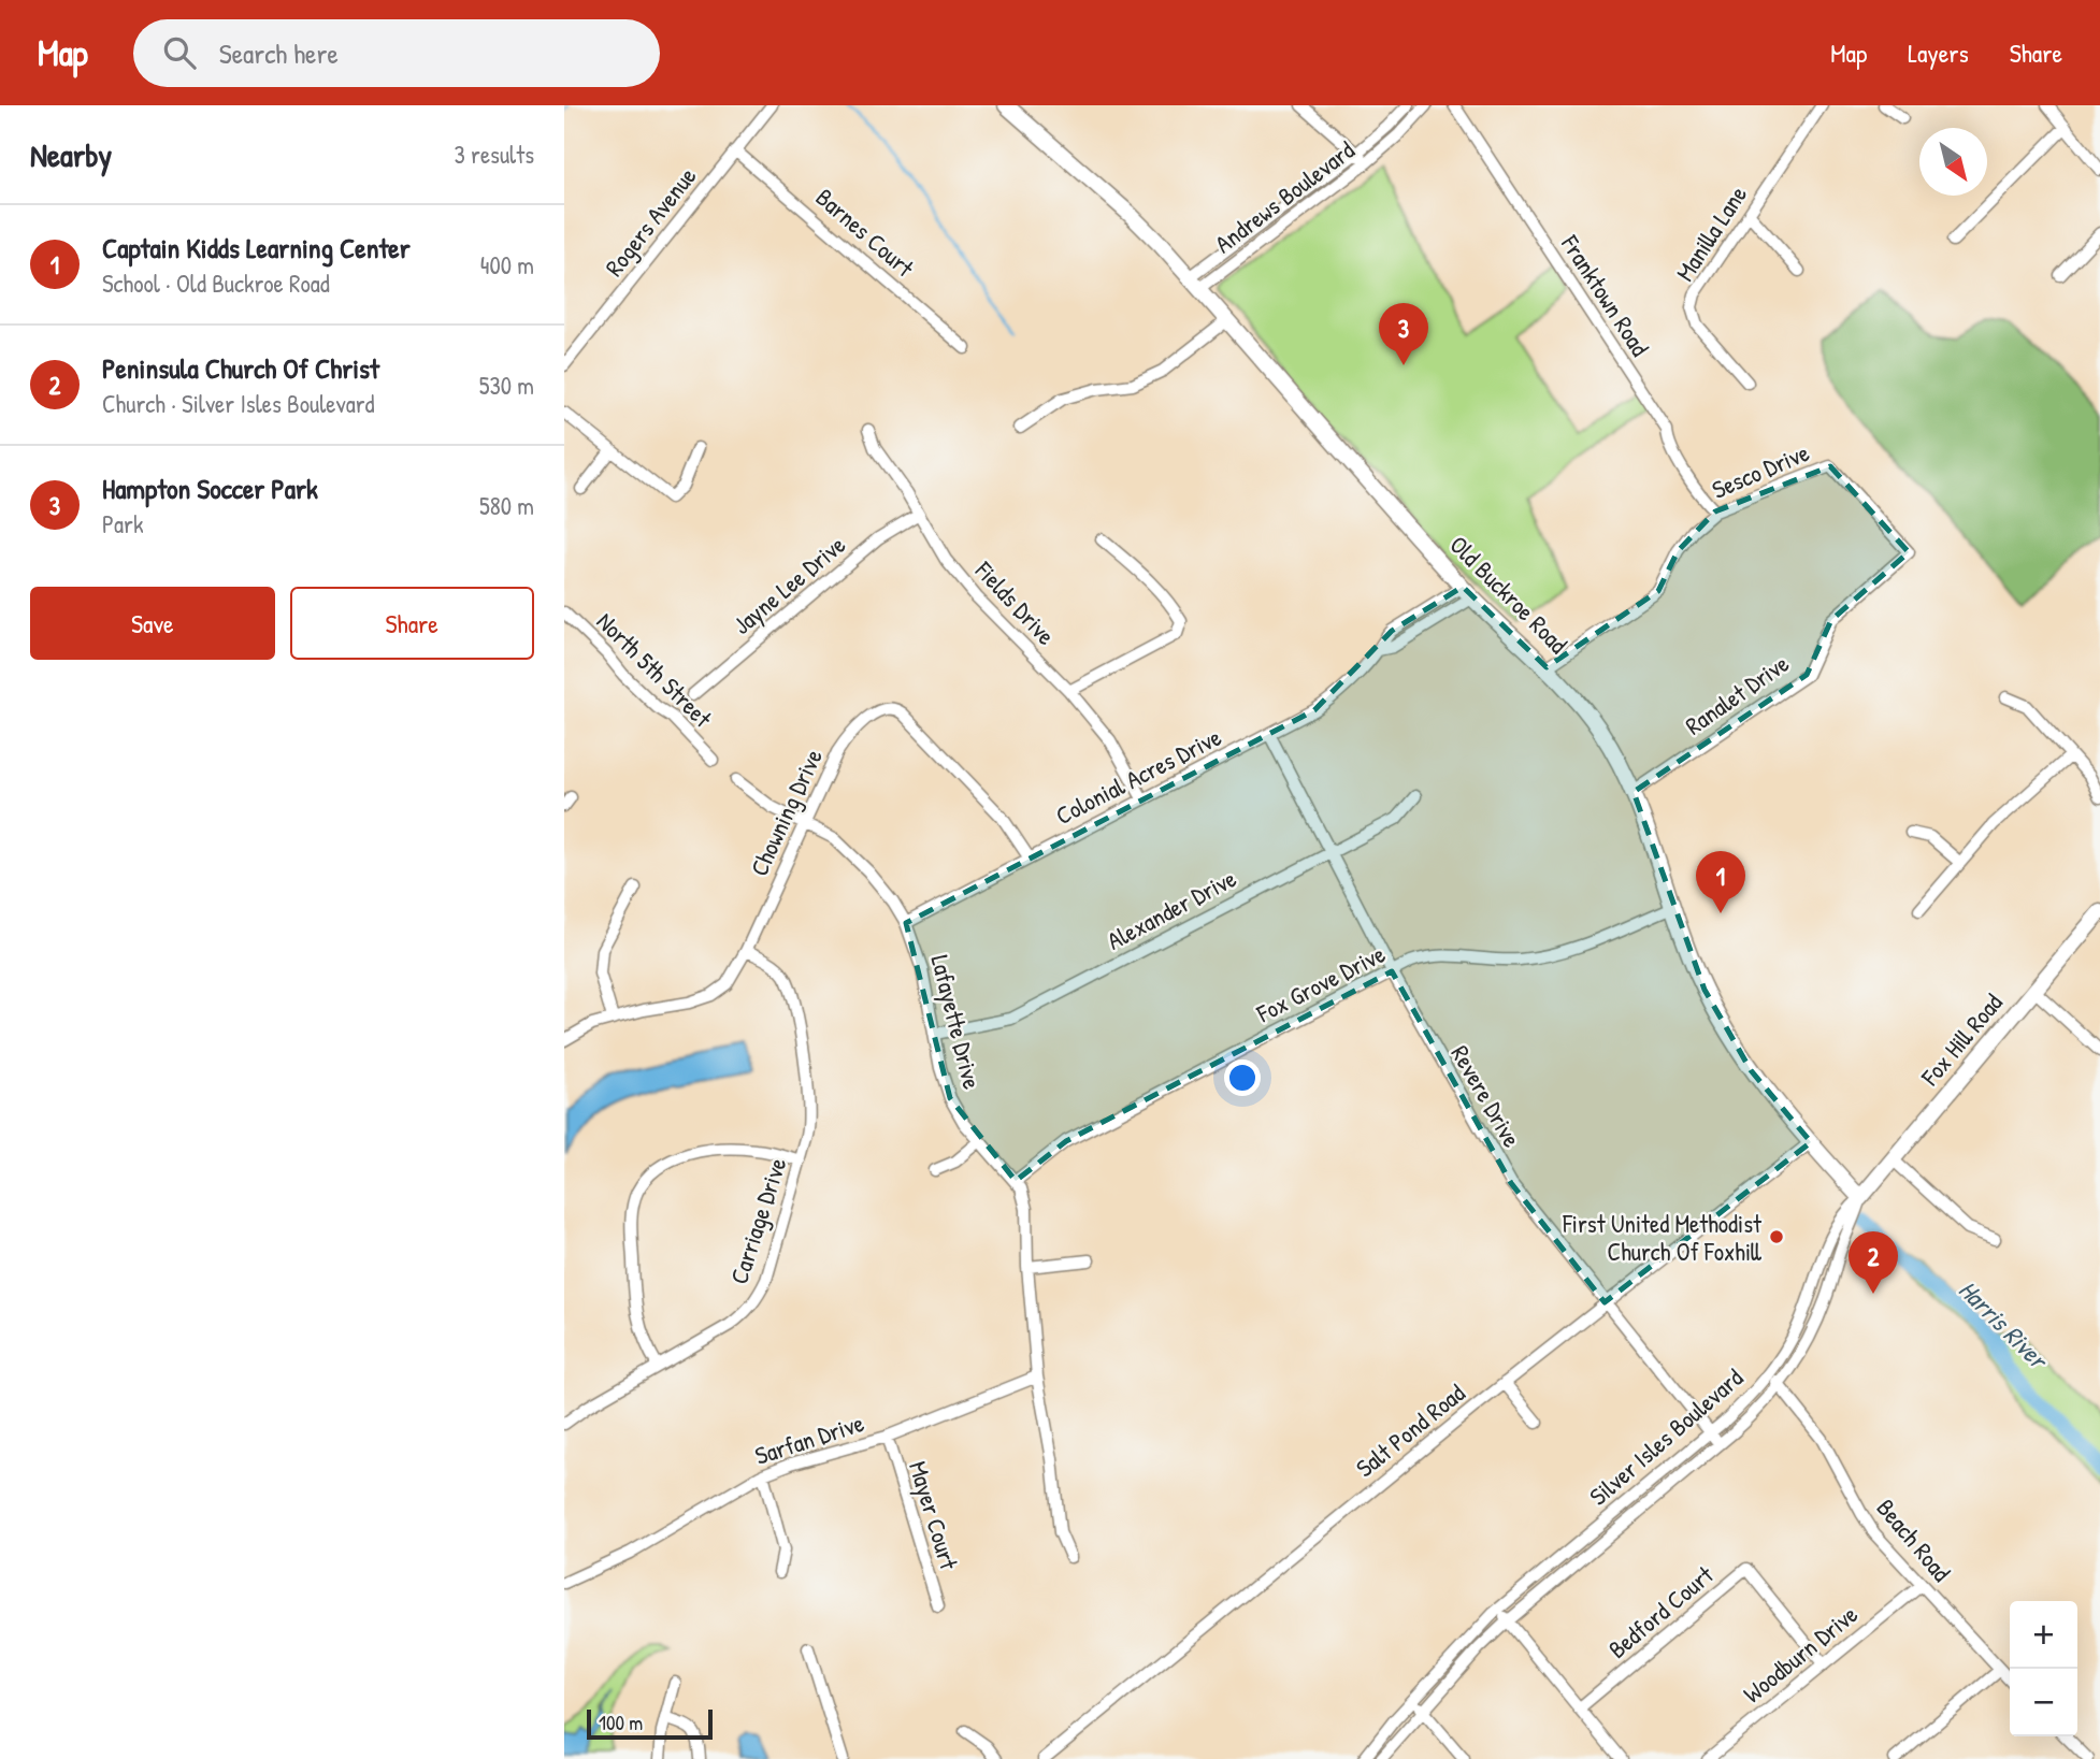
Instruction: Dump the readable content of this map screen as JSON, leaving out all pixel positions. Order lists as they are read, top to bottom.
{
  "streets": {
    "main road": ["Old Buckroe Road", "Fox Hill Road"],
    "street": [
      "Andrews Boulevard",
      "Rogers Avenue",
      "Barnes Court",
      "Manilla Lane",
      "Franktown Road",
      "Sesco Drive",
      "Jayne Lee Drive",
      "Fields Drive",
      "North 5th Street",
      "Ranalet Drive",
      "Colonial Acres Drive",
      "Chowning Drive",
      "Alexander Drive",
      "Fox Grove Drive",
      "Lafayette Drive",
      "Revere Drive",
      "Carriage Drive",
      "Salt Pond Road",
      "Silver Isles Boulevard",
      "Sarfan Drive",
      "Mayer Court",
      "Beach Road",
      "Bedford Court",
      "Woodburn Drive"
    ]
  },
  "crossings": [
    ["Andrews Boulevard", "Old Buckroe Road"],
    ["Rogers Avenue", "Barnes Court"],
    ["Franktown Road", "Sesco Drive"],
    ["Sesco Drive", "Old Buckroe Road"],
    ["Sesco Drive", "Ranalet Drive"],
    ["Jayne Lee Drive", "Fields Drive"],
    ["Old Buckroe Road", "Ranalet Drive"],
    ["Old Buckroe Road", "Colonial Acres Drive"],
    ["Old Buckroe Road", "Fox Grove Drive"],
    ["Old Buckroe Road", "Fox Hill Road"],
    ["Old Buckroe Road", "Salt Pond Road"],
    ["Old Buckroe Road", "Silver Isles Boulevard"],
    ["Fields Drive", "Colonial Acres Drive"],
    ["Colonial Acres Drive", "Chowning Drive"],
    ["Colonial Acres Drive", "Lafayette Drive"],
    ["Colonial Acres Drive", "Revere Drive"],
    ["Chowning Drive", "Lafayette Drive"],
    ["Chowning Drive", "Carriage Drive"],
    ["Alexander Drive", "Lafayette Drive"],
    ["Alexander Drive", "Revere Drive"],
    ["Fox Grove Drive", "Lafayette Drive"],
    ["Fox Grove Drive", "Revere Drive"],
    ["Lafayette Drive", "Sarfan Drive"],
    ["Fox Hill Road", "Silver Isles Boulevard"],
    ["Revere Drive", "Salt Pond Road"],
    ["Revere Drive", "Silver Isles Boulevard"],
    ["Silver Isles Boulevard", "Beach Road"],
    ["Sarfan Drive", "Mayer Court"],
    ["Beach Road", "Woodburn Drive"],
    ["Bedford Court", "Woodburn Drive"]
  ],
  "water": ["Harris River"],
  "places": ["First United Methodist Church Of Foxhill"],
  "scale_bar": "100 m",
  "north": "bottom right",
  "page": {
    "header": "Map",
    "search": "Search here",
    "nav": ["Map", "Layers", "Share"],
    "heading": ["Nearby", "3 results"],
    "list": [
      {
        "mark": "1",
        "name": "Captain Kidds Learning Center",
        "note": "School · Old Buckroe Road",
        "value": "400 m"
      },
      {
        "mark": "2",
        "name": "Peninsula Church Of Christ",
        "note": "Church · Silver Isles Boulevard",
        "value": "530 m"
      },
      {
        "mark": "3",
        "name": "Hampton Soccer Park",
        "note": "Park",
        "value": "580 m"
      }
    ],
    "pins": ["3", "1", "2"],
    "buttons": ["Save", "Share"],
    "map_buttons": ["+", "−"],
    "scale": "100 m"
  }
}
